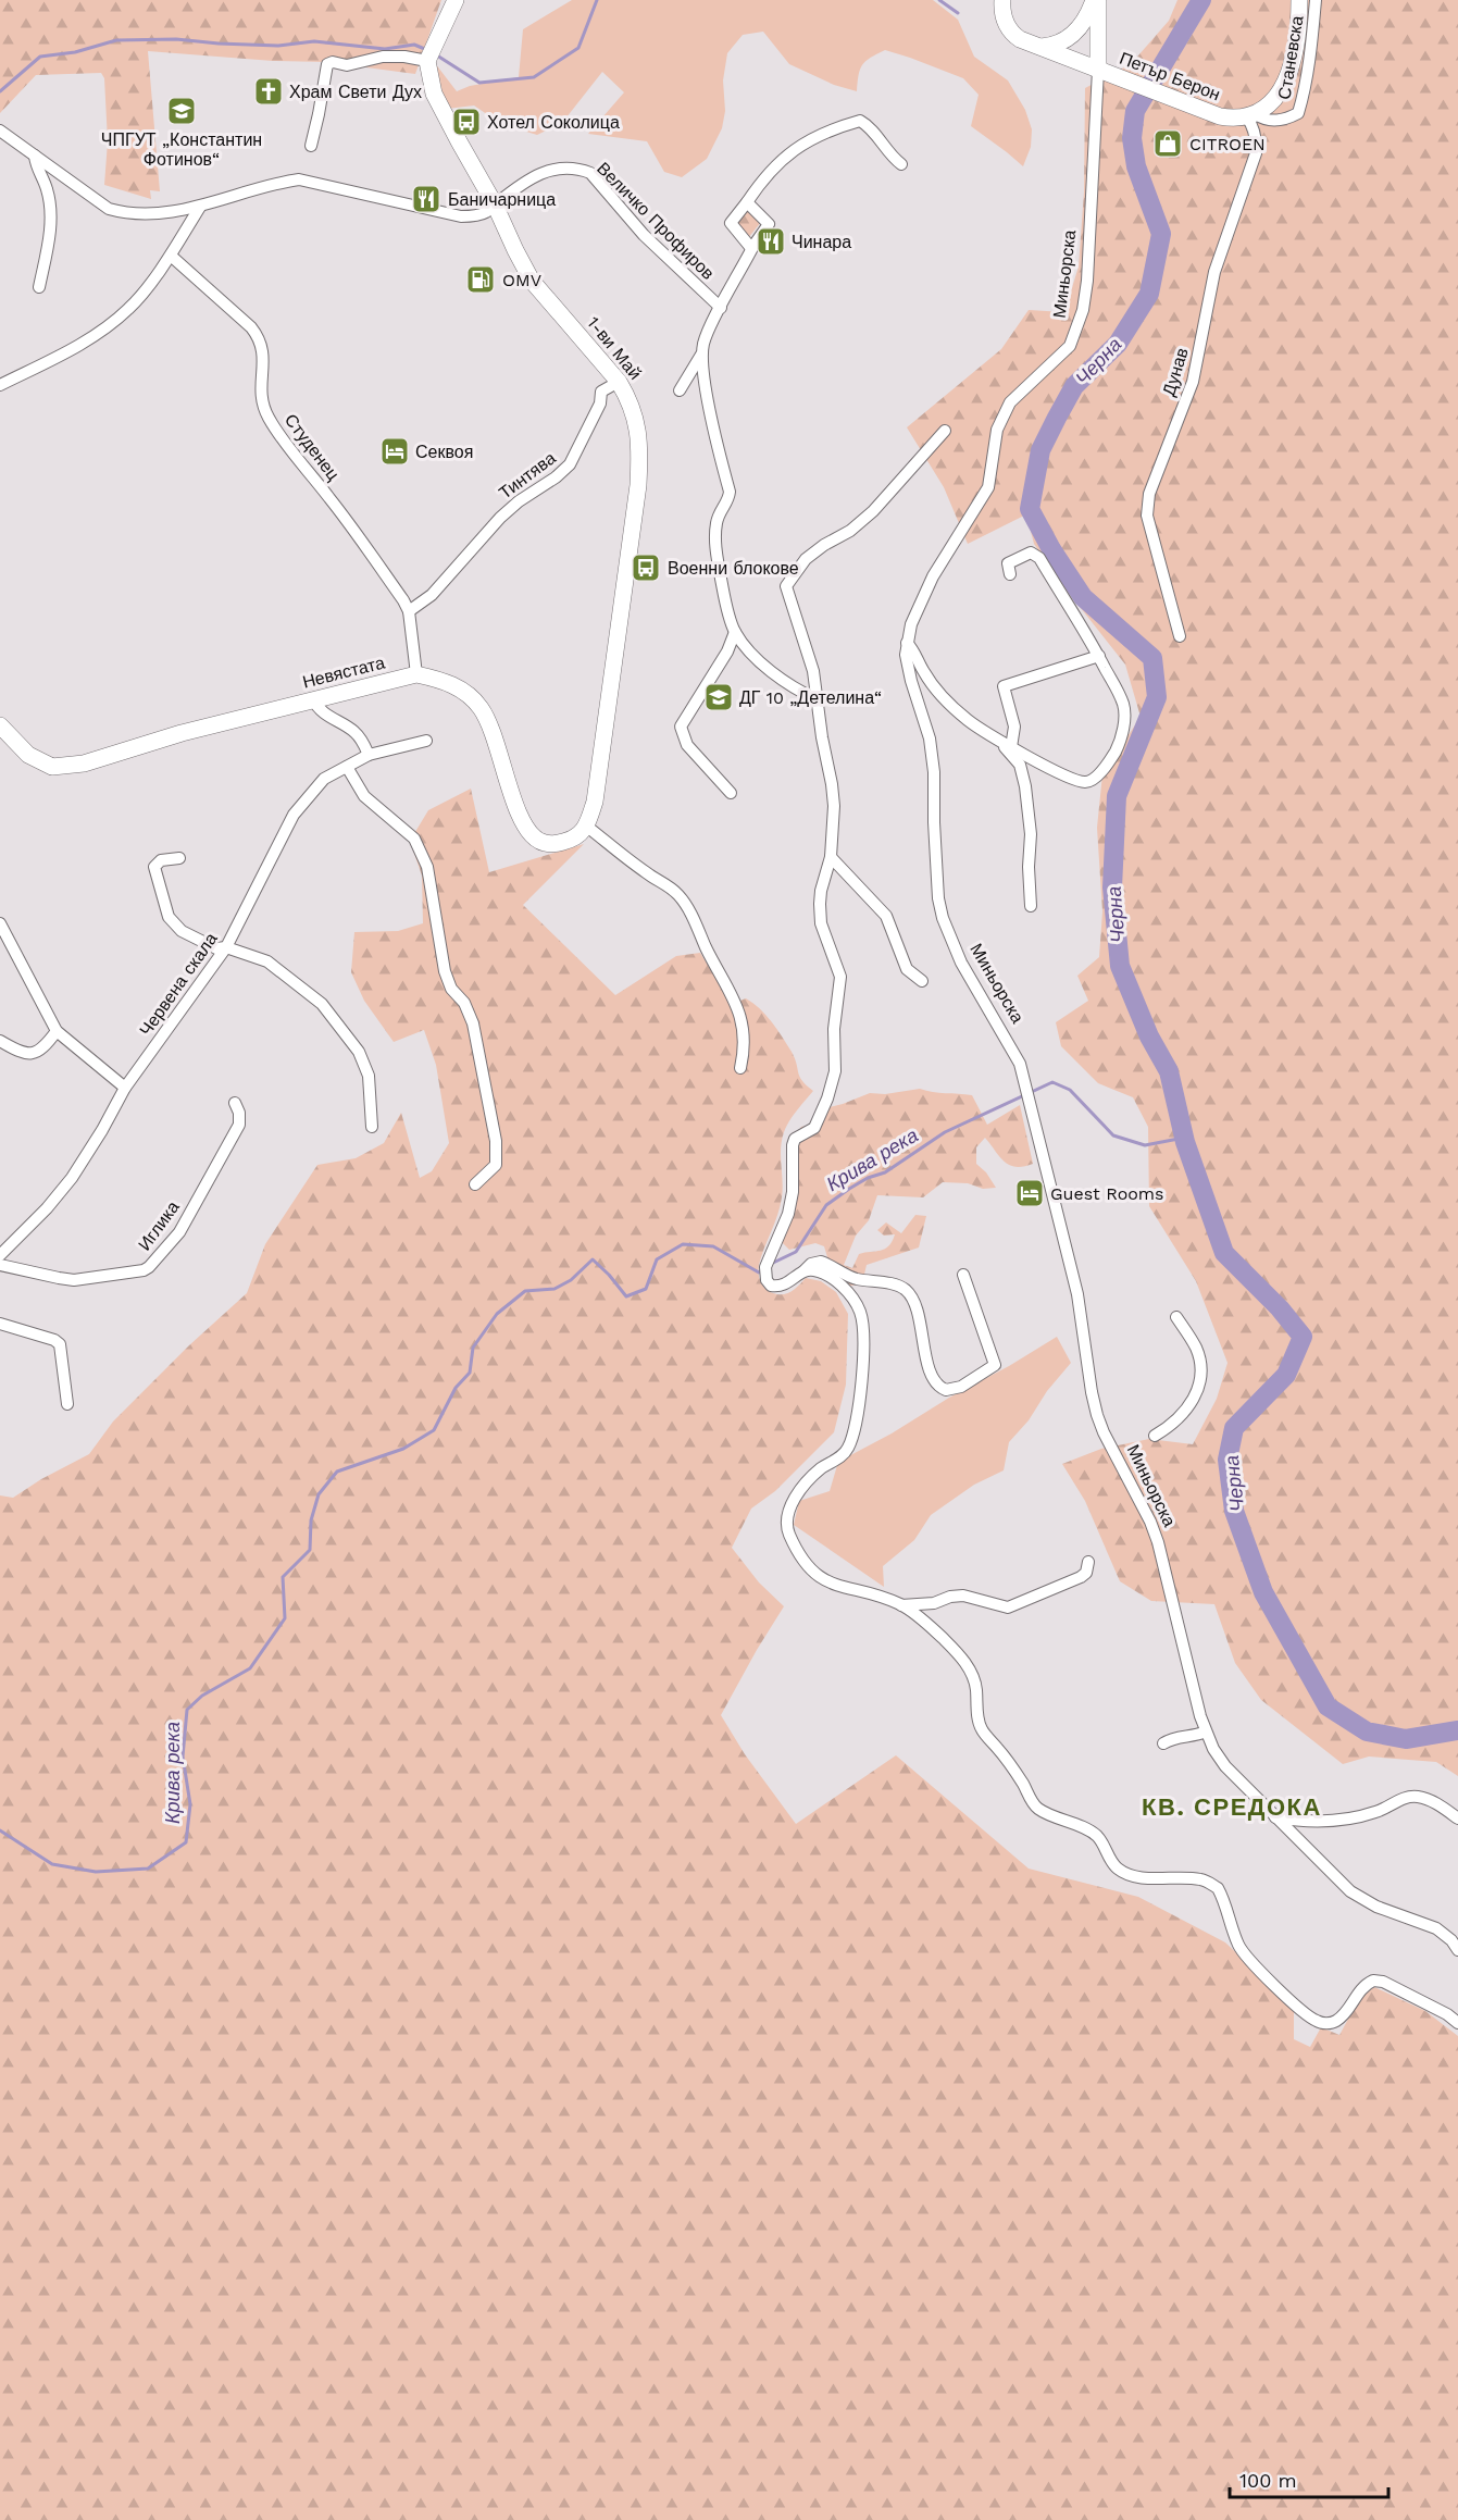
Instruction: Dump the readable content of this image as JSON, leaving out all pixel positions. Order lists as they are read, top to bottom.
{
  "streets": {
    "street": [
      "Станевска",
      "Петър Берон",
      "Величко Профиров",
      "Миньорска",
      "1-ви Май",
      "Дунав",
      "Студенец",
      "Тинтява",
      "Невястата",
      "Червена скала",
      "Иглика"
    ]
  },
  "crossings": [
    ["Станевска", "Петър Берон"],
    ["Станевска", "Дунав"],
    ["Петър Берон", "Миньорска"],
    ["Петър Берон", "Дунав"],
    ["Величко Профиров", "1-ви Май"],
    ["1-ви Май", "Тинтява"],
    ["1-ви Май", "Невястата"],
    ["Студенец", "Тинтява"],
    ["Студенец", "Невястата"]
  ],
  "districts": ["КВ. СРЕДОКА"],
  "water": ["Черна", "Крива река"],
  "places": {
    "church": ["Храм Свети Дух"],
    "school or university": ["ЧПГУТ „Константин Фотинов“", "ДГ 10 „Детелина“"],
    "bus stop": ["Хотел Соколица", "Военни блокове"],
    "shop": ["CITROEN"],
    "restaurant": ["Баничарница", "Чинара"],
    "fuel station": ["OMV"],
    "hotel": ["Секвоя", "Guest Rooms"]
  },
  "scale_bar": "100 m"
}
